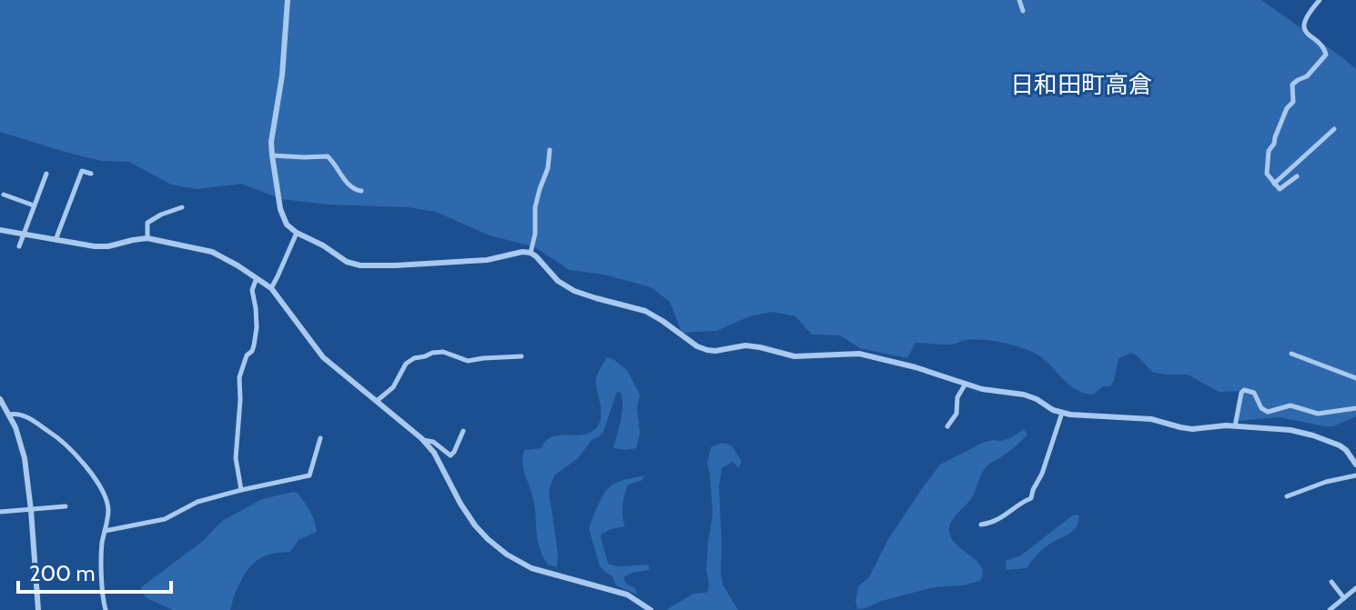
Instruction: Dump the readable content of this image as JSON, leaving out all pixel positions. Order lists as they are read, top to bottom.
{
  "districts": ["日和田町高倉"],
  "scale_bar": "200 m"
}
